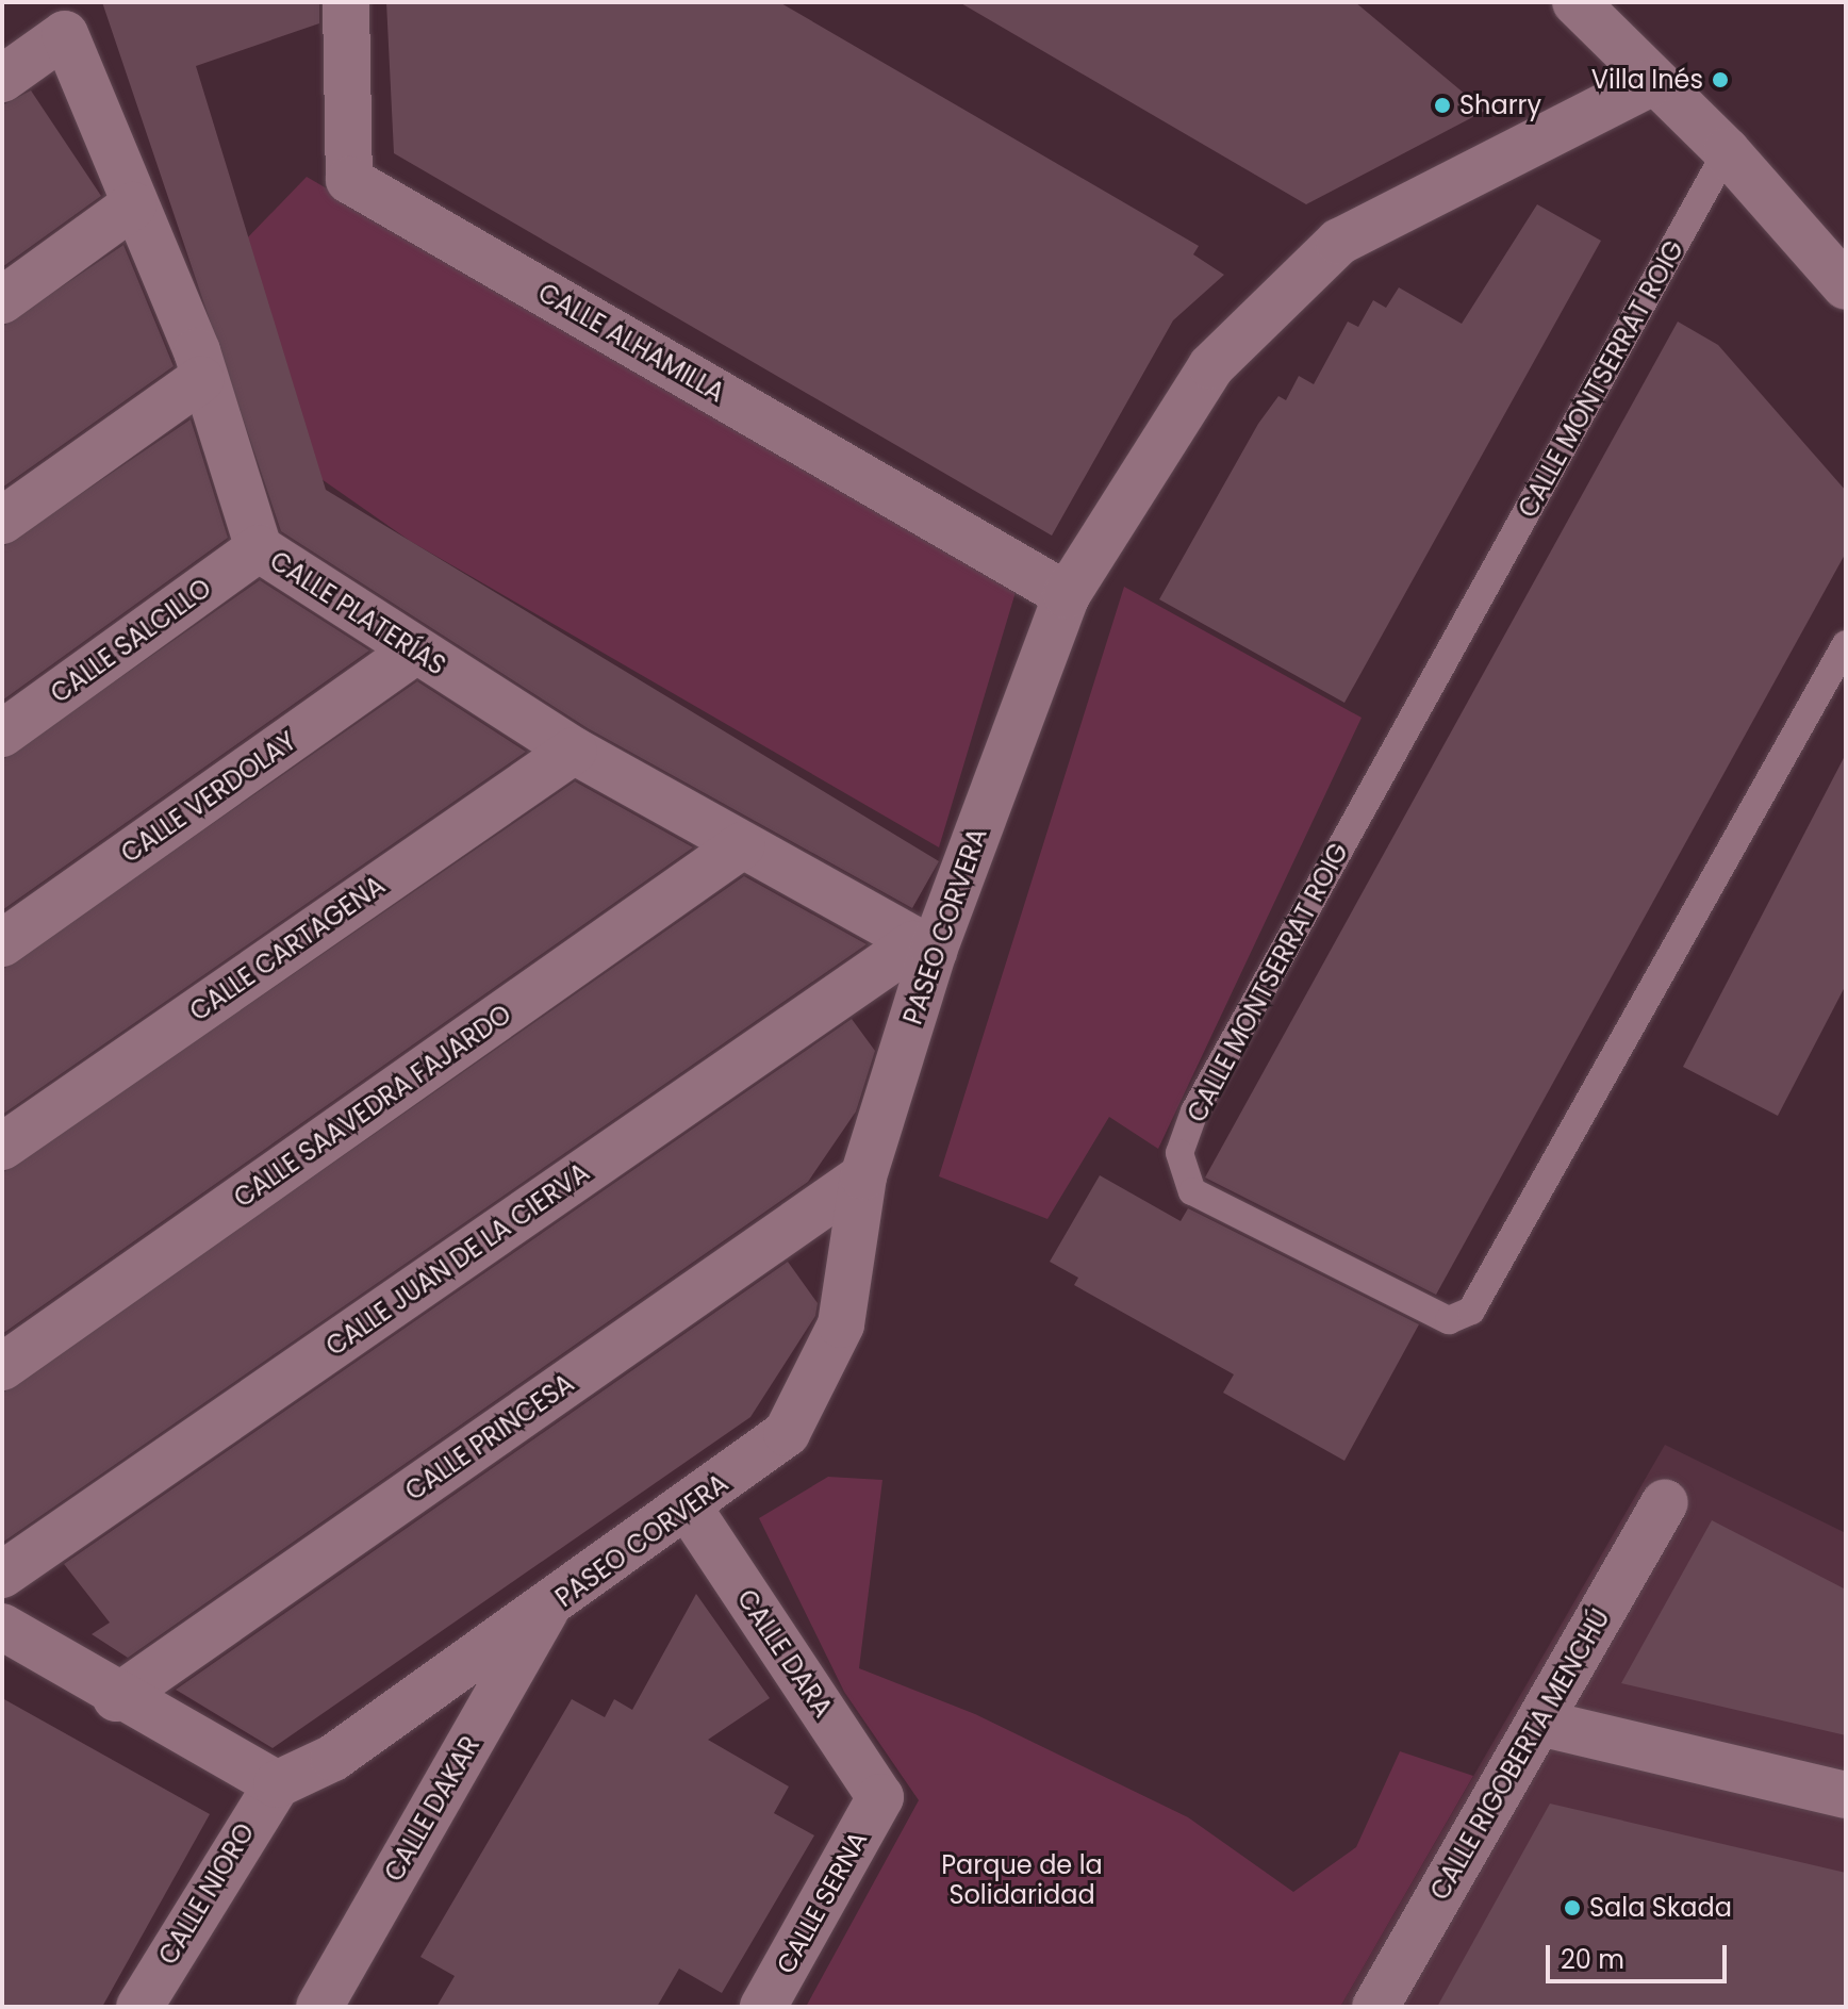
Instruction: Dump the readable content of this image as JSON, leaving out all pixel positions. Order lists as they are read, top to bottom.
{
  "streets": {
    "street": [
      "CALLE ALHAMILLA",
      "CALLE PLATERÍAS",
      "CALLE SALCILLO",
      "CALLE VERDOLAY",
      "PASEO CORVERA",
      "CALLE CARTAGENA",
      "CALLE SAAVEDRA FAJARDO",
      "CALLE JUAN DE LA CIERVA",
      "CALLE PRINCESA",
      "CALLE DARA",
      "CALLE RIGOBERTA MENCHÚ",
      "CALLE DAKAR",
      "CALLE NIORO",
      "CALLE SERNA"
    ],
    "lane": ["CALLE MONTSERRAT ROIG"]
  },
  "crossings": [
    ["CALLE ALHAMILLA", "PASEO CORVERA"],
    ["CALLE PLATERÍAS", "CALLE SALCILLO"],
    ["CALLE PLATERÍAS", "CALLE VERDOLAY"],
    ["CALLE PLATERÍAS", "PASEO CORVERA"],
    ["CALLE PLATERÍAS", "CALLE CARTAGENA"],
    ["CALLE PLATERÍAS", "CALLE SAAVEDRA FAJARDO"],
    ["CALLE PLATERÍAS", "CALLE JUAN DE LA CIERVA"],
    ["PASEO CORVERA", "CALLE JUAN DE LA CIERVA"],
    ["PASEO CORVERA", "CALLE PRINCESA"],
    ["PASEO CORVERA", "CALLE DARA"],
    ["PASEO CORVERA", "CALLE DAKAR"],
    ["PASEO CORVERA", "CALLE NIORO"],
    ["CALLE DARA", "CALLE SERNA"]
  ],
  "parks": ["Parque de la Solidaridad"],
  "places": ["Villa Inés", "Sharry", "Sala Skada"],
  "scale_bar": "20 m"
}
